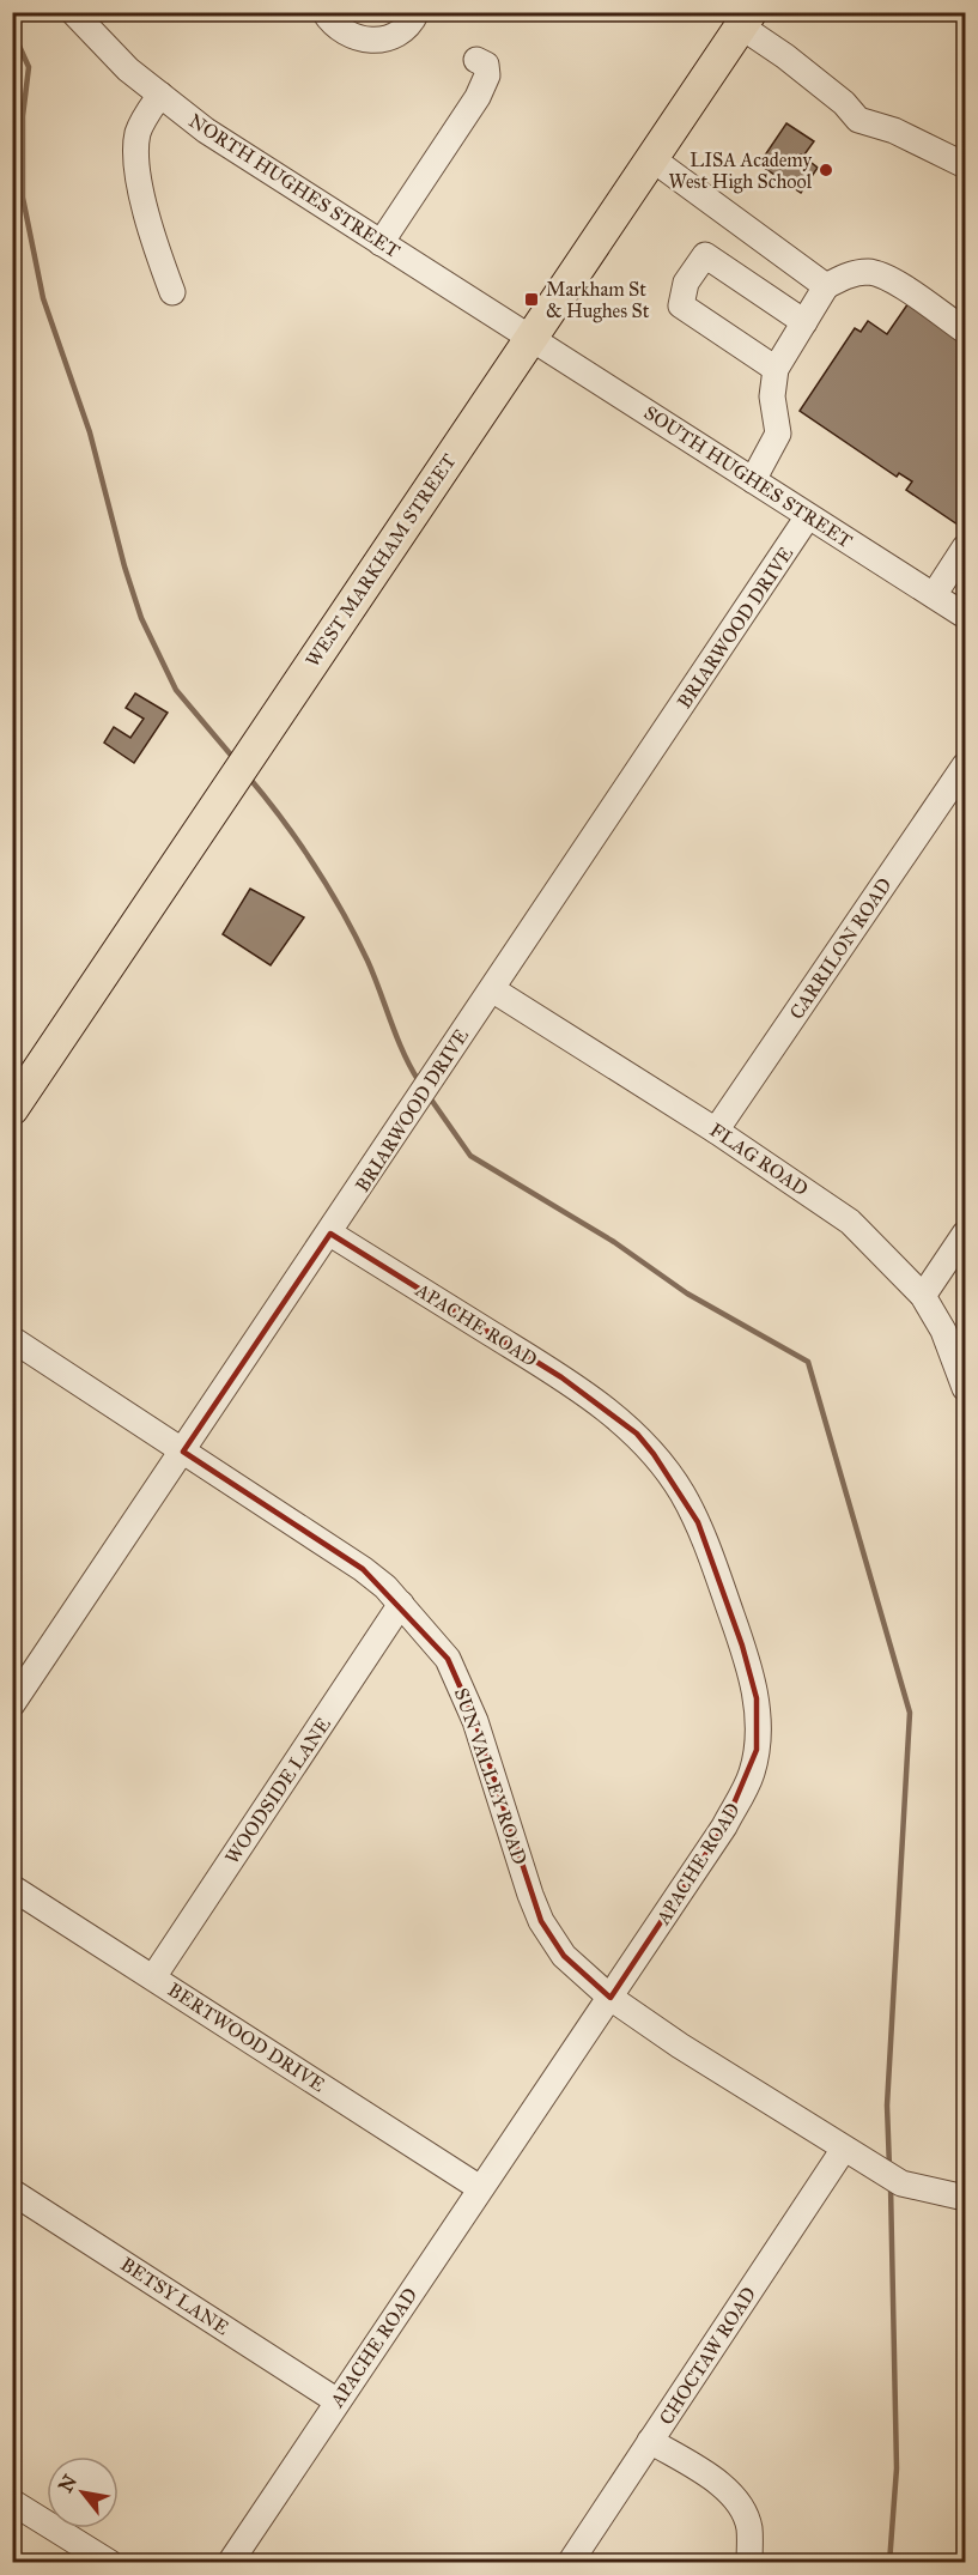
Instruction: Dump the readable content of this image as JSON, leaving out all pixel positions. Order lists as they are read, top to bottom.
{
  "streets": {
    "main road": ["WEST MARKHAM STREET"],
    "street": [
      "NORTH HUGHES STREET",
      "SOUTH HUGHES STREET",
      "BRIARWOOD DRIVE",
      "CARRILON ROAD",
      "FLAG ROAD",
      "APACHE ROAD",
      "SUN VALLEY ROAD",
      "WOODSIDE LANE",
      "BERTWOOD DRIVE",
      "BETSY LANE",
      "CHOCTAW ROAD"
    ]
  },
  "crossings": [
    ["NORTH HUGHES STREET", "SOUTH HUGHES STREET"],
    ["NORTH HUGHES STREET", "WEST MARKHAM STREET"],
    ["SOUTH HUGHES STREET", "WEST MARKHAM STREET"],
    ["SOUTH HUGHES STREET", "BRIARWOOD DRIVE"],
    ["BRIARWOOD DRIVE", "FLAG ROAD"],
    ["BRIARWOOD DRIVE", "APACHE ROAD"],
    ["BRIARWOOD DRIVE", "SUN VALLEY ROAD"],
    ["CARRILON ROAD", "FLAG ROAD"],
    ["APACHE ROAD", "SUN VALLEY ROAD"],
    ["APACHE ROAD", "BERTWOOD DRIVE"],
    ["APACHE ROAD", "BETSY LANE"],
    ["SUN VALLEY ROAD", "WOODSIDE LANE"],
    ["SUN VALLEY ROAD", "CHOCTAW ROAD"],
    ["WOODSIDE LANE", "BERTWOOD DRIVE"]
  ],
  "places": {
    "other": ["LISA Academy West High School"],
    "transit": ["Markham St & Hughes St"]
  },
  "north": "top left"
}
